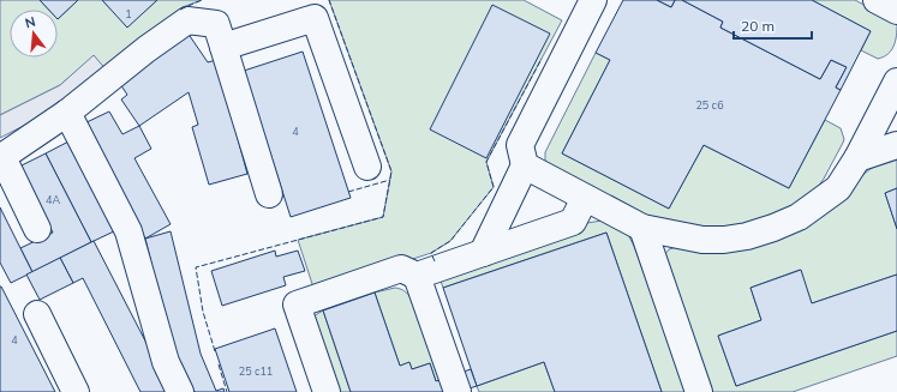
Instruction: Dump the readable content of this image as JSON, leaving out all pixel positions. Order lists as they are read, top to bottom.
{
  "house_numbers": [
    "1",
    "25 с6",
    "4",
    "4А",
    "4",
    "25 с11"
  ],
  "scale_bar": "20 m",
  "north": "top"
}
